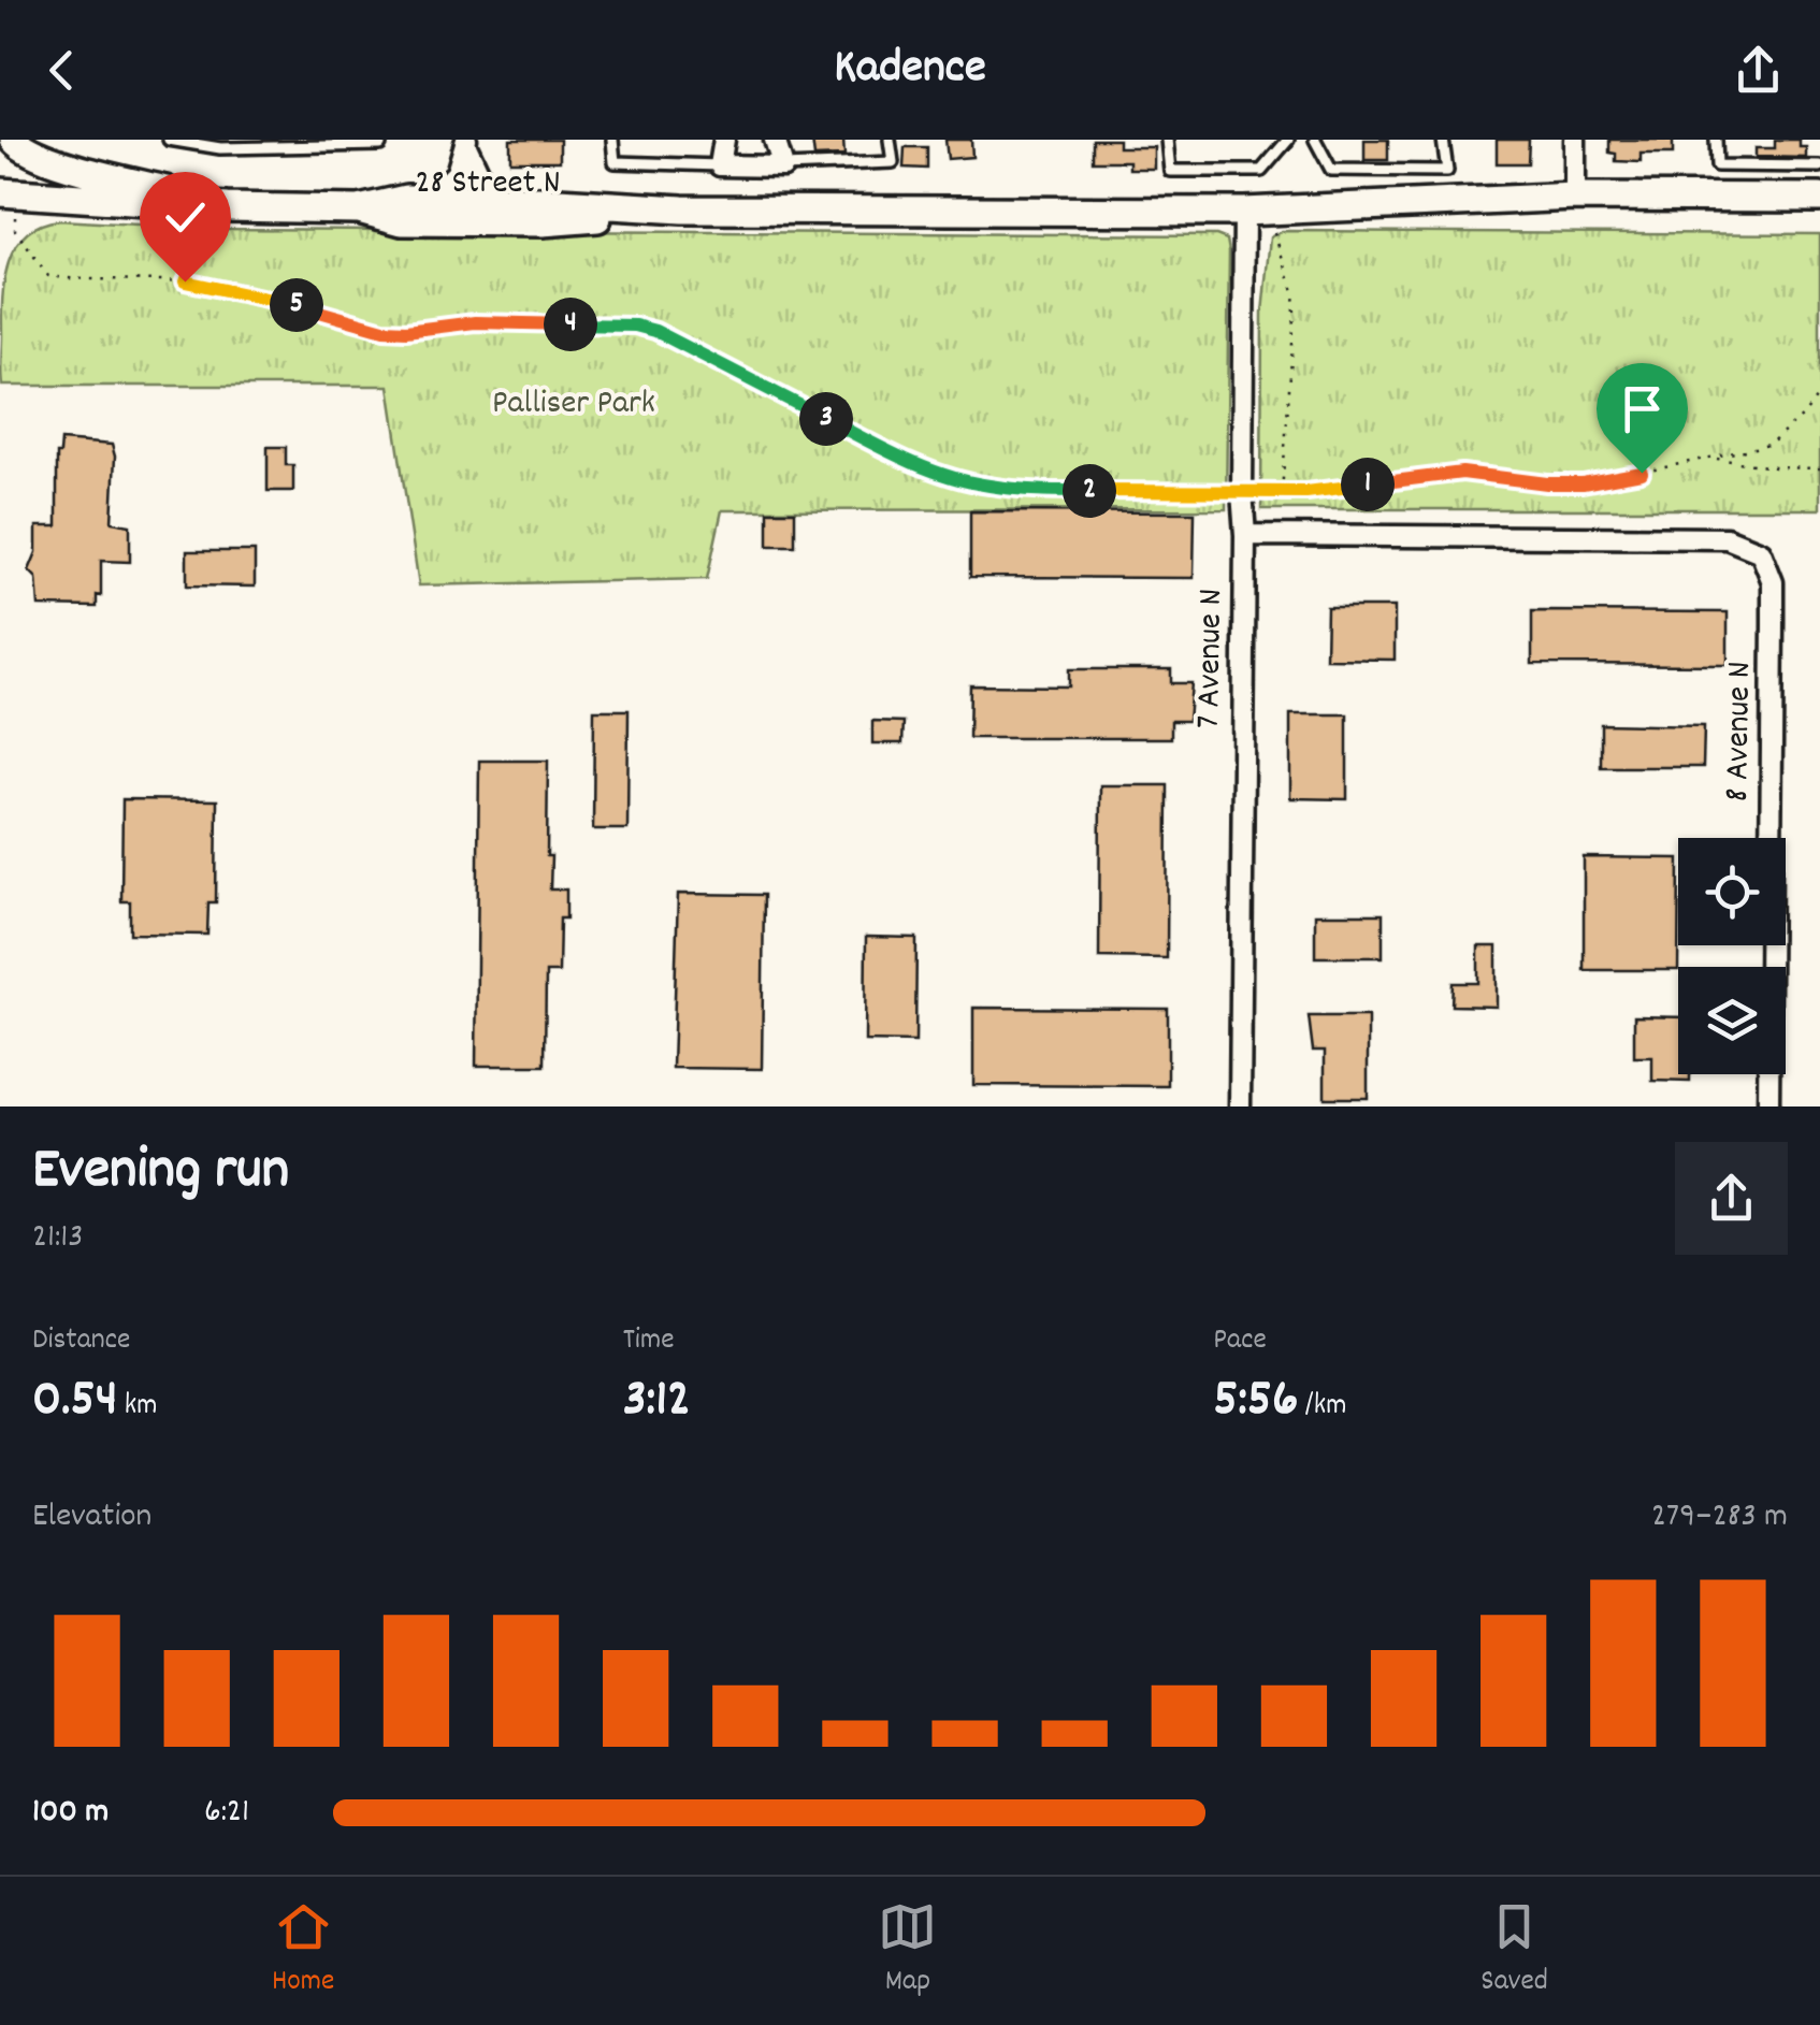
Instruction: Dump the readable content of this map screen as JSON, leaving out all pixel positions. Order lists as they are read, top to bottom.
{
  "streets": {
    "main road": ["28 Street N"],
    "street": ["7 Avenue N", "8 Avenue N"]
  },
  "crossings": [
    ["28 Street N", "7 Avenue N"],
    ["7 Avenue N", "8 Avenue N"]
  ],
  "parks": ["Palliser Park"],
  "page": {
    "header": "Kadence",
    "pins": [
      "5",
      "4",
      "3",
      "1",
      "2"
    ],
    "heading": ["Evening run", "21:13"],
    "stats": [
      ["Distance", "0.54 km"],
      ["Time", "3:12"],
      ["Pace", "5:56 /km"]
    ],
    "chart": ["Elevation", "279–283 m"],
    "list": [
      {
        "name": "100 m",
        "note": "6:21"
      }
    ],
    "tabs": ["Home", "Map", "Saved"]
  }
}
